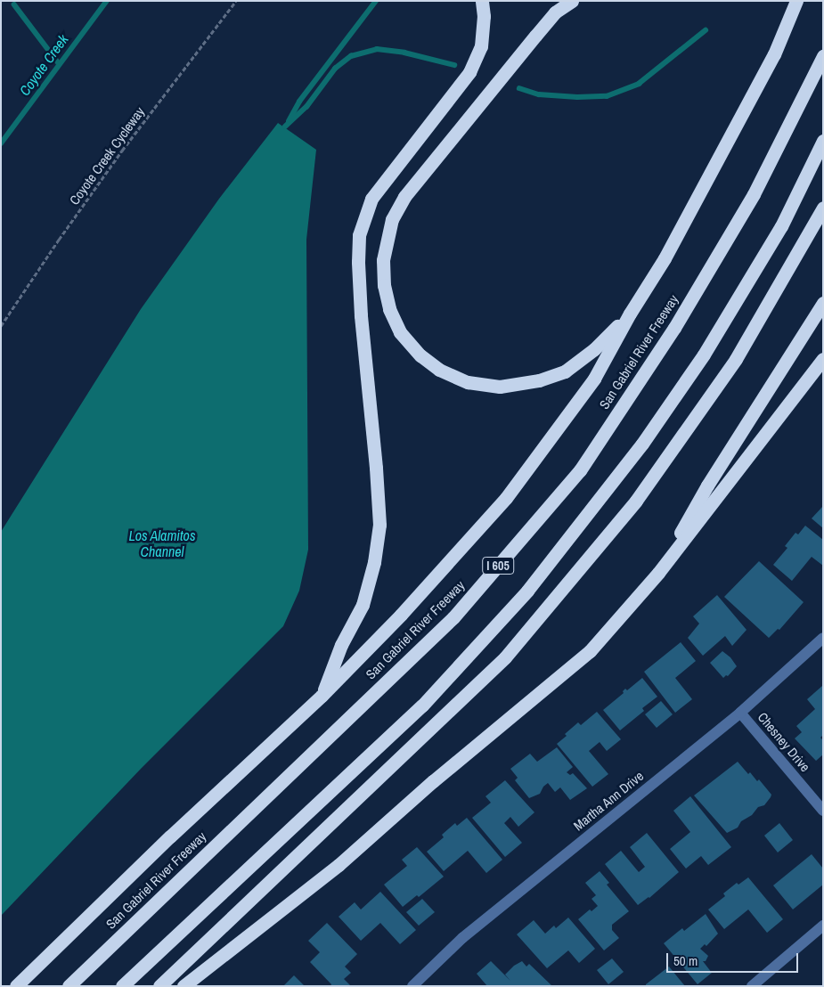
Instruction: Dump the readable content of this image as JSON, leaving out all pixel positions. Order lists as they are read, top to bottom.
{
  "streets": {
    "highway": ["San Gabriel River Freeway", "I 605"],
    "street": ["Chesney Drive", "Martha Ann Drive"],
    "path": ["Coyote Creek Cycleway"]
  },
  "crossings": [
    ["Chesney Drive", "Martha Ann Drive"]
  ],
  "water": ["Coyote Creek", "Los Alamitos Channel"],
  "scale_bar": "50 m"
}
